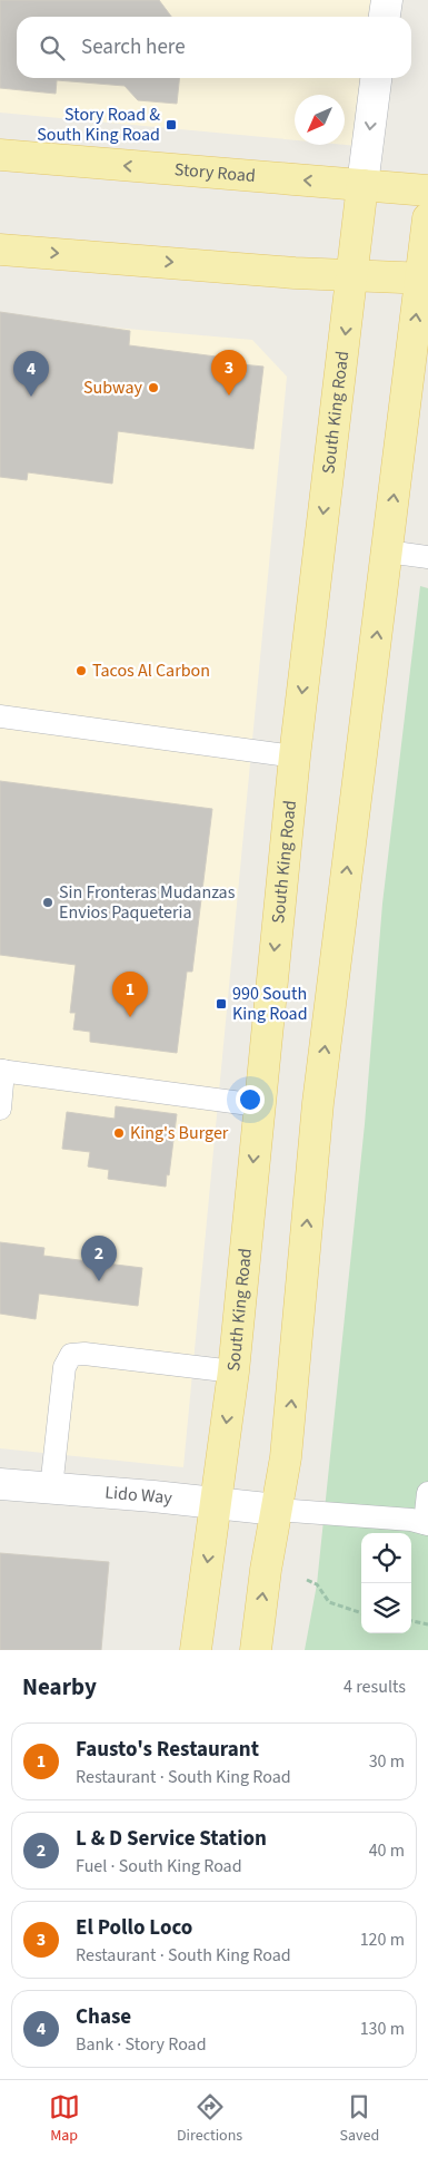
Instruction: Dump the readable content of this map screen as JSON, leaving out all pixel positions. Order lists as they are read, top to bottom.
{
  "streets": {
    "main road": ["Story Road", "South King Road"],
    "street": ["Lido Way"]
  },
  "crossings": [
    ["Story Road", "South King Road"],
    ["South King Road", "Lido Way"]
  ],
  "one_way": ["South King Road"],
  "places": {
    "transit": ["Story Road & South King Road", "990 South King Road"],
    "other": [
      "Subway",
      "Tacos Al Carbon",
      "Sin Fronteras Mudanzas Envios Paqueteria",
      "King's Burger"
    ]
  },
  "north": "bottom left",
  "page": {
    "search": "Search here",
    "pins": [
      "3",
      "4",
      "1",
      "2"
    ],
    "heading": ["Nearby", "4 results"],
    "list": [
      {
        "mark": "1",
        "name": "Fausto's Restaurant",
        "note": "Restaurant · South King Road",
        "value": "30 m"
      },
      {
        "mark": "2",
        "name": "L & D Service Station",
        "note": "Fuel · South King Road",
        "value": "40 m"
      },
      {
        "mark": "3",
        "name": "El Pollo Loco",
        "note": "Restaurant · South King Road",
        "value": "120 m"
      },
      {
        "mark": "4",
        "name": "Chase",
        "note": "Bank · Story Road",
        "value": "130 m"
      }
    ],
    "nav": ["Map", "Directions", "Saved"]
  }
}
